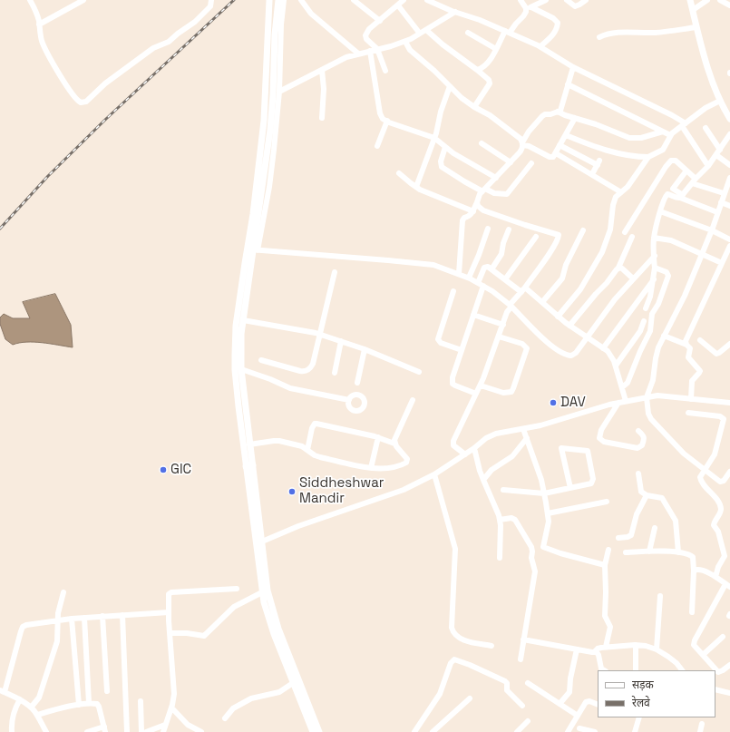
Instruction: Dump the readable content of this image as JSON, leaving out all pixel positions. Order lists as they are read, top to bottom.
{
  "places": ["DAV", "GIC", "Siddheshwar Mandir"],
  "legend": ["सड़क", "रेलवे"]
}
